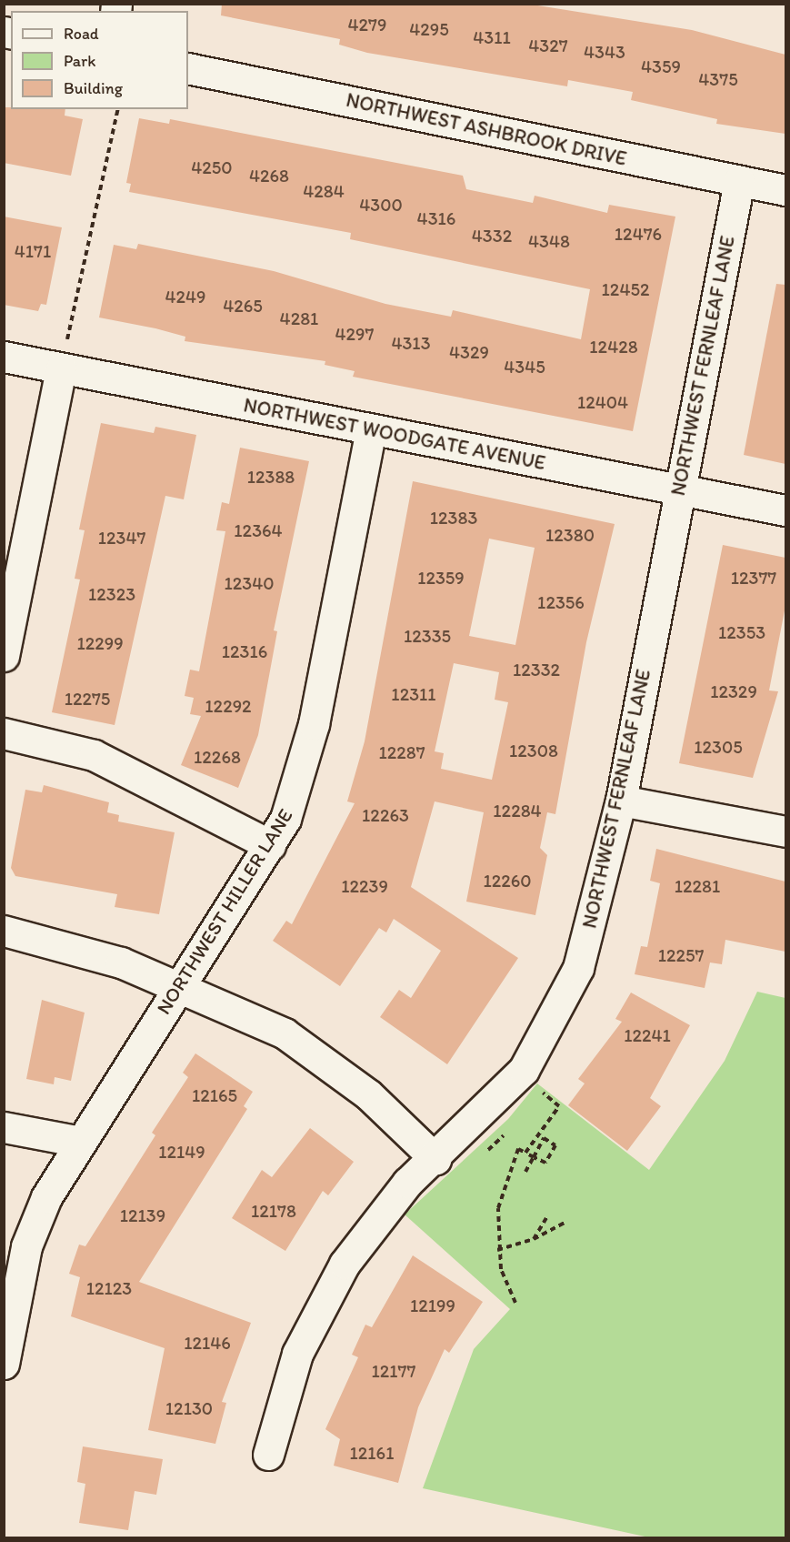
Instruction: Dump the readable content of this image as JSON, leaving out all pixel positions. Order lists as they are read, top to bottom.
{
  "streets": {
    "street": [
      "NORTHWEST ASHBROOK DRIVE",
      "NORTHWEST FERNLEAF LANE",
      "NORTHWEST WOODGATE AVENUE",
      "NORTHWEST HILLER LANE"
    ]
  },
  "crossings": [
    ["NORTHWEST ASHBROOK DRIVE", "NORTHWEST FERNLEAF LANE"],
    ["NORTHWEST FERNLEAF LANE", "NORTHWEST WOODGATE AVENUE"],
    ["NORTHWEST WOODGATE AVENUE", "NORTHWEST HILLER LANE"]
  ],
  "house_numbers": [
    "4279",
    "4295",
    "4311",
    "4327",
    "4343",
    "4359",
    "4375",
    "4250",
    "4268",
    "4284",
    "4300",
    "4316",
    "12476",
    "4332",
    "4348",
    "4171",
    "12452",
    "4249",
    "4265",
    "4281",
    "4297",
    "4313",
    "12428",
    "4329",
    "4345",
    "12404",
    "12388",
    "12383",
    "12364",
    "12380",
    "12347",
    "12359",
    "12377",
    "12340",
    "12323",
    "12356",
    "12353",
    "12335",
    "12299",
    "12316",
    "12332",
    "12329",
    "12311",
    "12275",
    "12292",
    "12305",
    "12308",
    "12287",
    "12268",
    "12284",
    "12263",
    "12260",
    "12239",
    "12281",
    "12257",
    "12241",
    "12165",
    "12149",
    "12178",
    "12139",
    "12123",
    "12199",
    "12146",
    "12177",
    "12130",
    "12161"
  ],
  "legend": ["Road", "Park", "Building"]
}
